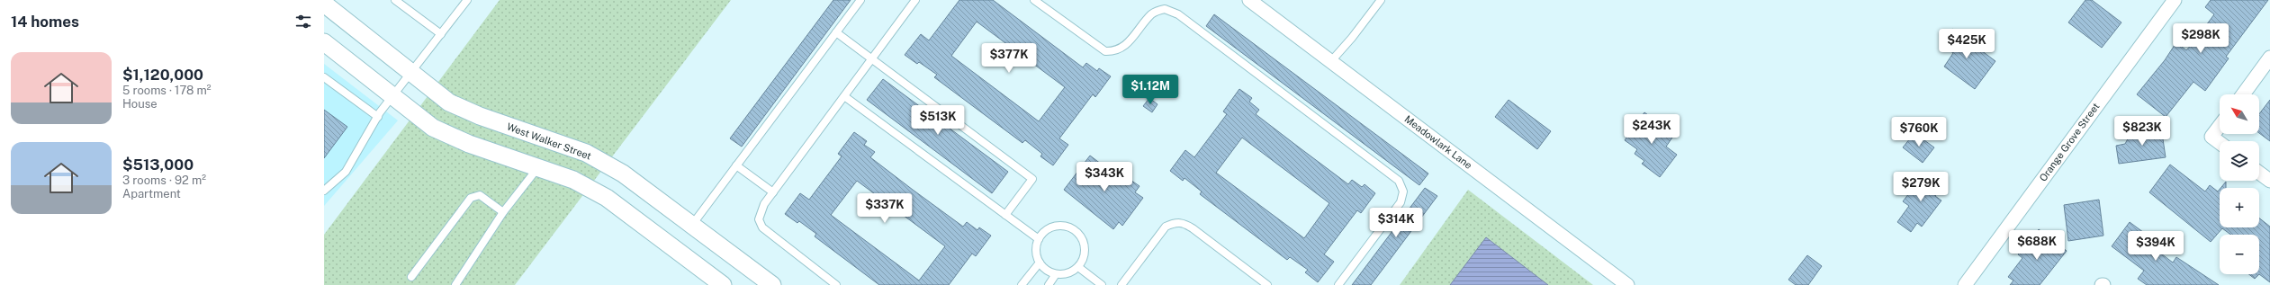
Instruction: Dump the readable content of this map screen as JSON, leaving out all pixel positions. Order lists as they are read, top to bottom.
{
  "streets": {
    "street": ["West Walker Street", "Meadowlark Lane", "Orange Grove Street"]
  },
  "north": "top left",
  "page": {
    "heading": "14 homes",
    "price": [
      "$298K",
      "$425K",
      "$377K",
      "$1.12M",
      "$513K",
      "$243K",
      "$823K",
      "$760K",
      "$343K",
      "$279K",
      "$337K",
      "$314K",
      "$688K",
      "$394K"
    ],
    "list": [
      {
        "name": "$1,120,000",
        "note": "5 rooms · 178 m² · House"
      },
      {
        "name": "$513,000",
        "note": "3 rooms · 92 m² · Apartment"
      }
    ],
    "map_buttons": ["+", "−"]
  }
}
